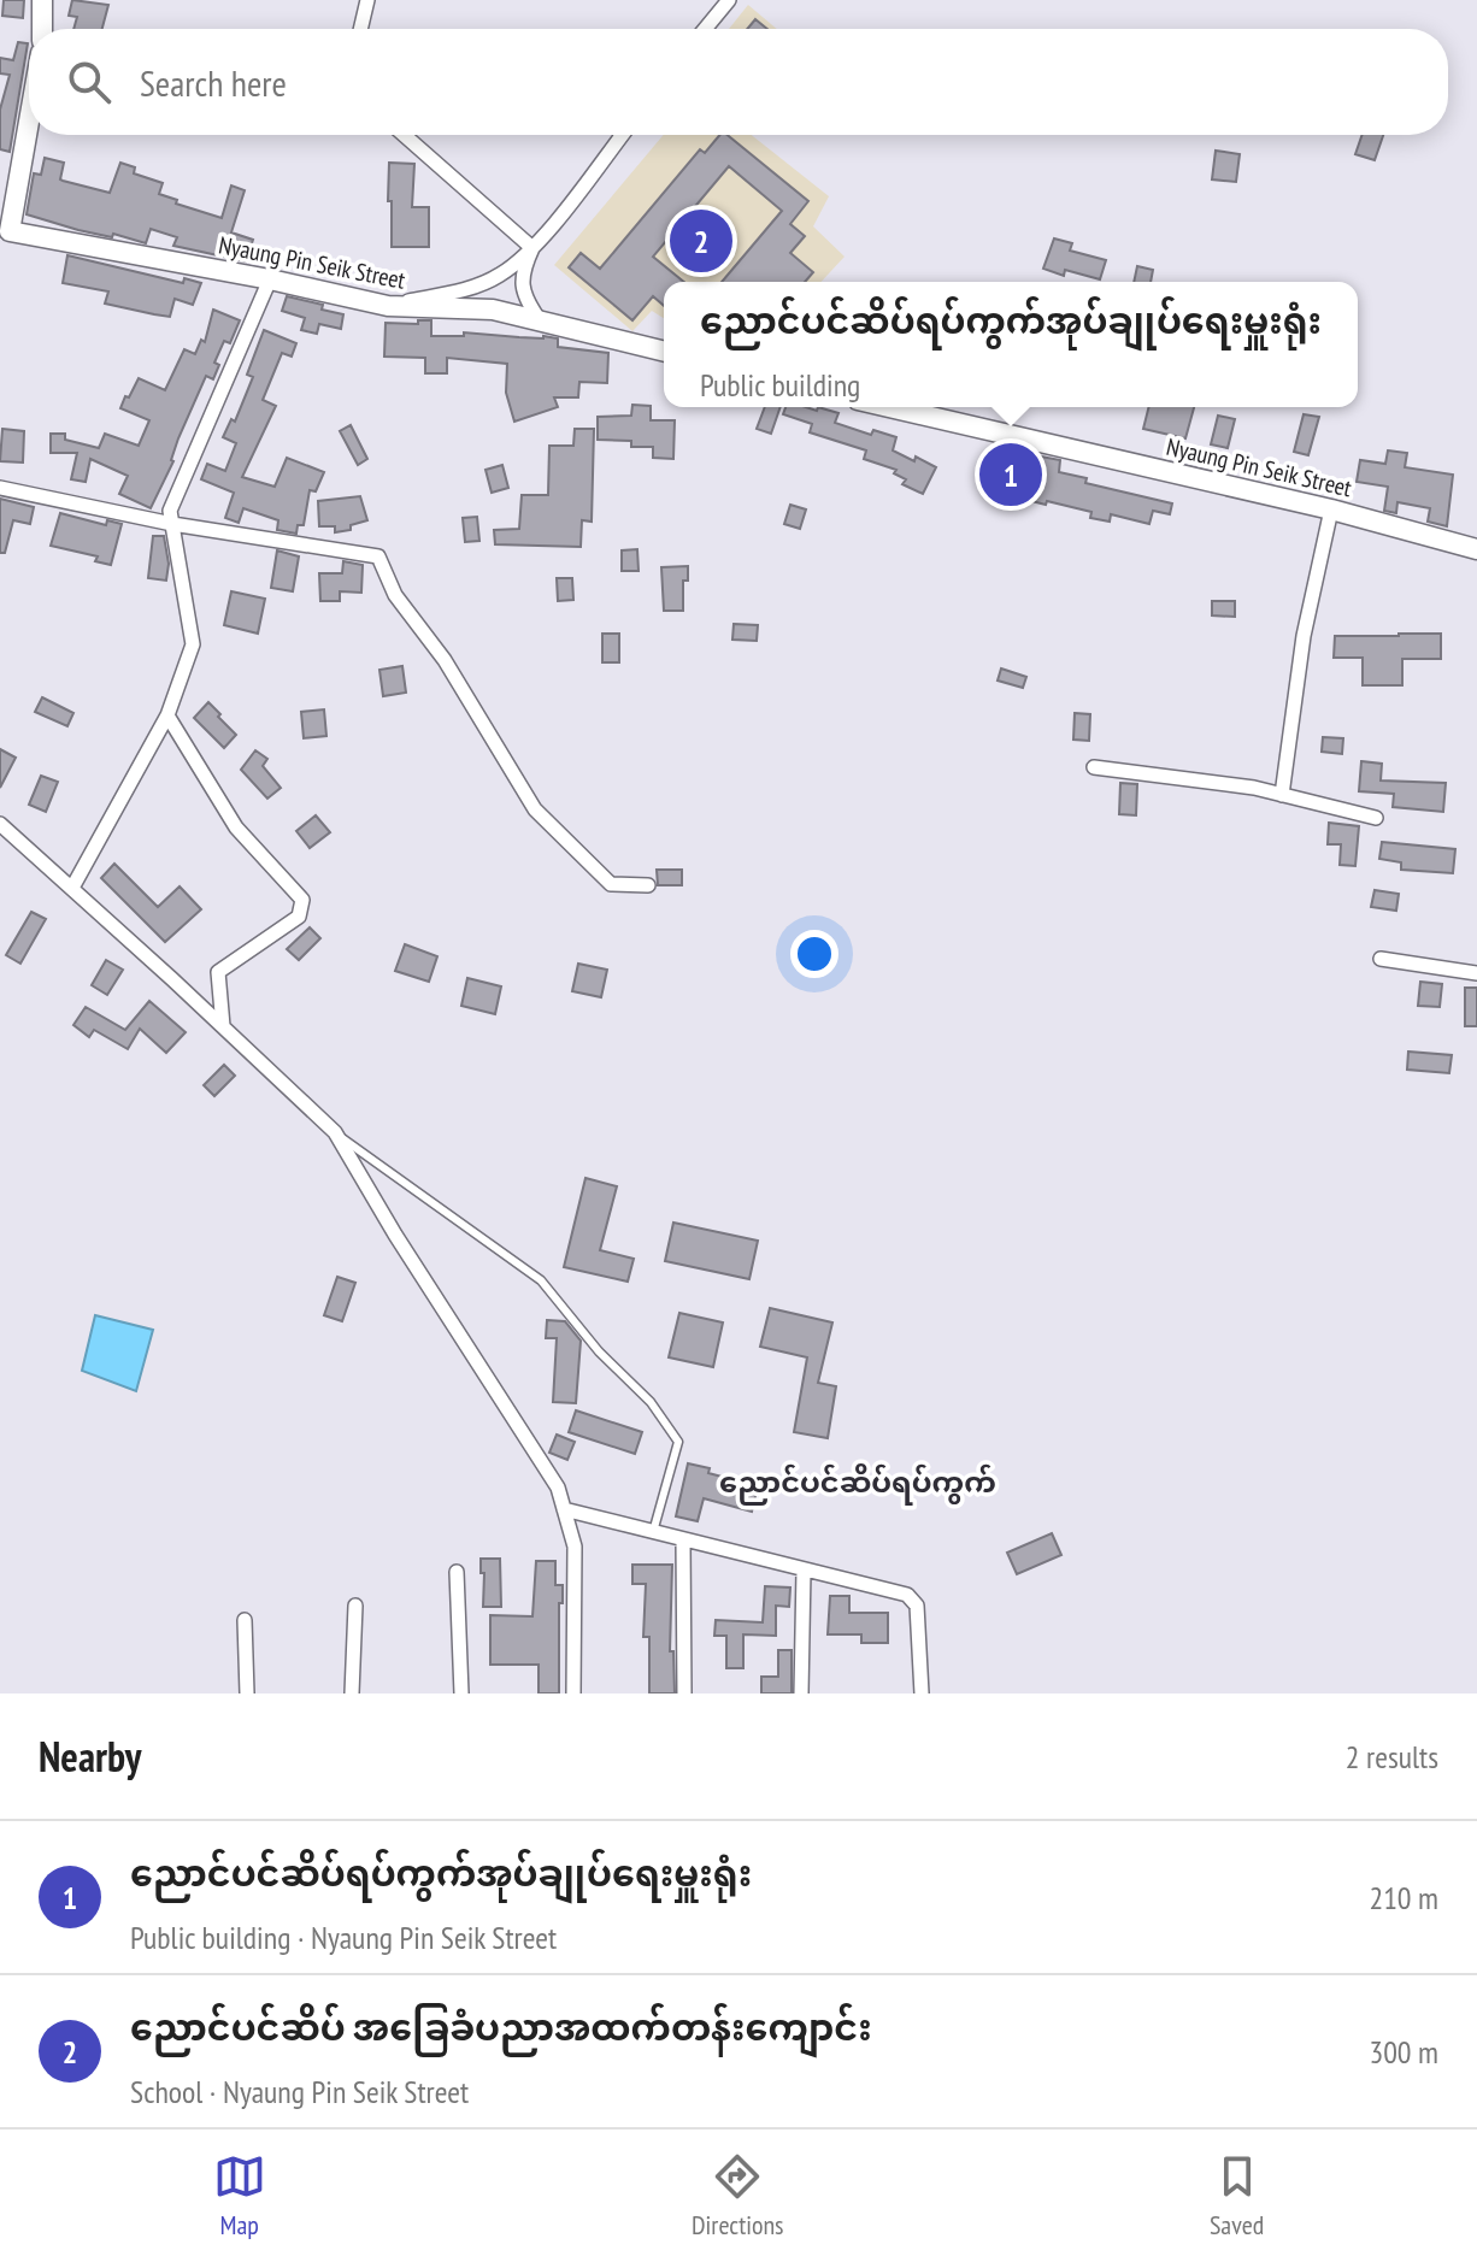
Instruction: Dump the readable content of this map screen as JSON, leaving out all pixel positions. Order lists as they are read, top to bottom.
{
  "streets": {
    "street": ["Nyaung Pin Seik Street"]
  },
  "districts": ["ညောင်ပင်ဆိပ်ရပ်ကွက်"],
  "page": {
    "search": "Search here",
    "pins": ["2", "1"],
    "popup": ["ညောင်ပင်ဆိပ်ရပ်ကွက်အုပ်ချုပ်ရေးမှူးရုံး", "Public building"],
    "heading": ["Nearby", "2 results"],
    "list": [
      {
        "mark": "1",
        "name": "ညောင်ပင်ဆိပ်ရပ်ကွက်အုပ်ချုပ်ရေးမှူးရုံး",
        "note": "Public building · Nyaung Pin Seik Street",
        "value": "210 m"
      },
      {
        "mark": "2",
        "name": "ညောင်ပင်ဆိပ် အခြေခံပညာအထက်တန်းကျောင်း",
        "note": "School · Nyaung Pin Seik Street",
        "value": "300 m"
      }
    ],
    "nav": ["Map", "Directions", "Saved"]
  }
}
